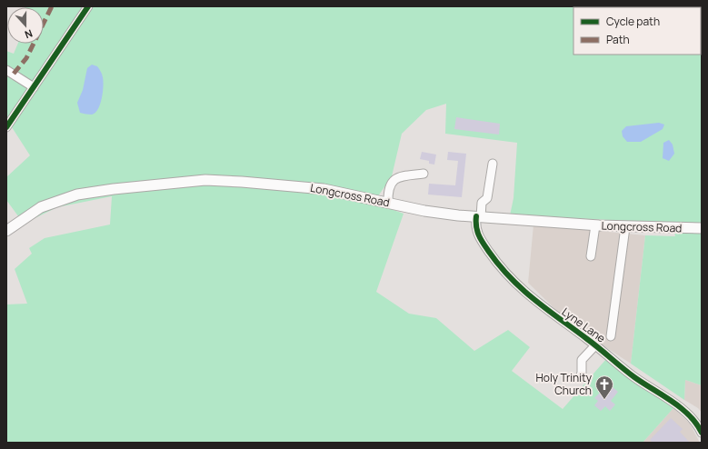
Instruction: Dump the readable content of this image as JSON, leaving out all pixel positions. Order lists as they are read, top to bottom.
{
  "streets": {
    "main road": ["Longcross Road"],
    "street": ["Lyne Lane"]
  },
  "crossings": [
    ["Longcross Road", "Lyne Lane"]
  ],
  "places": {
    "church": ["Holy Trinity Church"]
  },
  "legend": ["Cycle path", "Path"],
  "north": "bottom"
}
